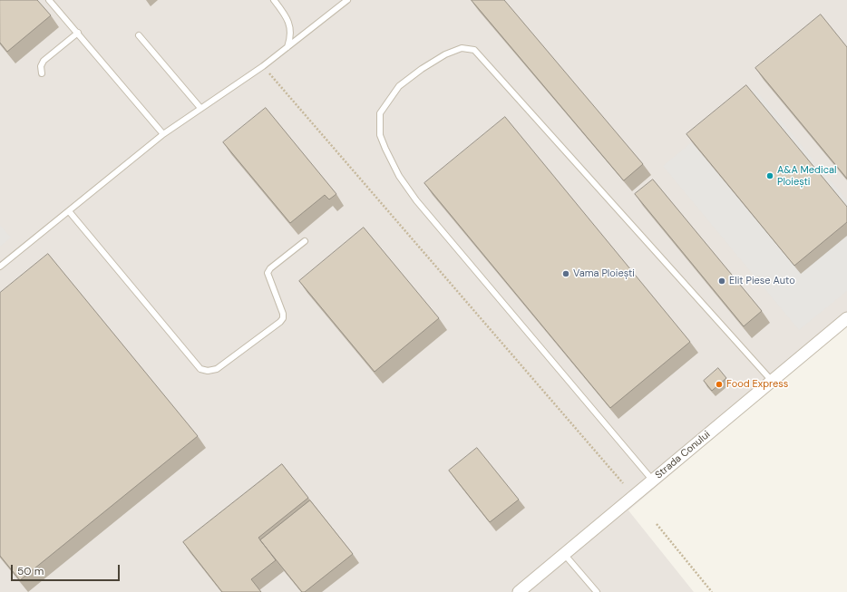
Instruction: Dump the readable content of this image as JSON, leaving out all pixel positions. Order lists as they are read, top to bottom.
{
  "streets": {
    "street": ["Strada Conului"]
  },
  "places": [
    "A&A Medical Ploiești",
    "Vama Ploiești",
    "Elit Piese Auto",
    "Food Express"
  ],
  "scale_bar": "50 m"
}
